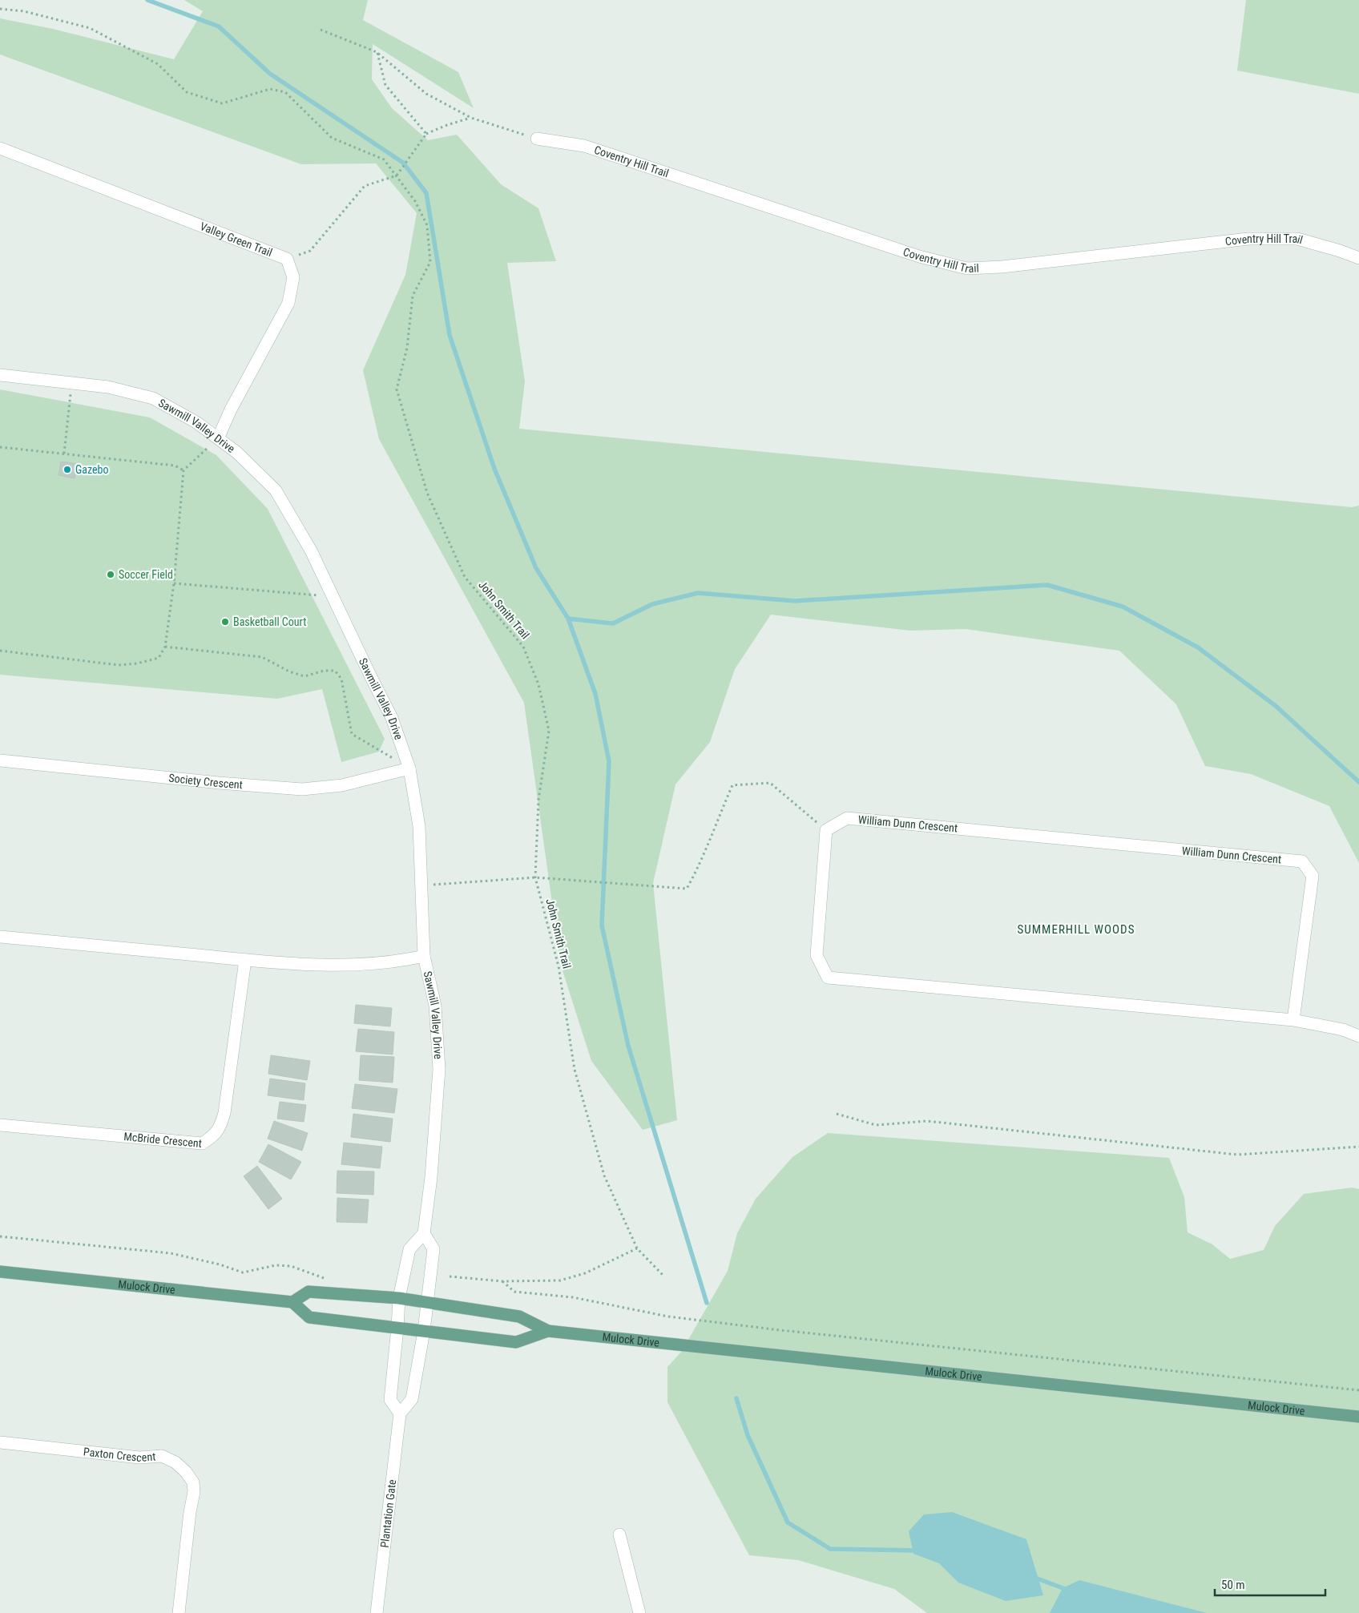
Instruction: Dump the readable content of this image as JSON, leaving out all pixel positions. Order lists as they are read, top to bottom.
{
  "streets": {
    "main road": ["Mulock Drive"],
    "street": [
      "Coventry Hill Trail",
      "Valley Green Trail",
      "Sawmill Valley Drive",
      "Society Crescent",
      "William Dunn Crescent",
      "McBride Crescent",
      "Paxton Crescent",
      "Plantation Gate"
    ],
    "path": ["John Smith Trail"]
  },
  "crossings": [
    ["Valley Green Trail", "Sawmill Valley Drive"],
    ["Sawmill Valley Drive", "Society Crescent"]
  ],
  "districts": ["SUMMERHILL WOODS"],
  "places": ["Gazebo", "Soccer Field", "Basketball Court"],
  "scale_bar": "50 m"
}
